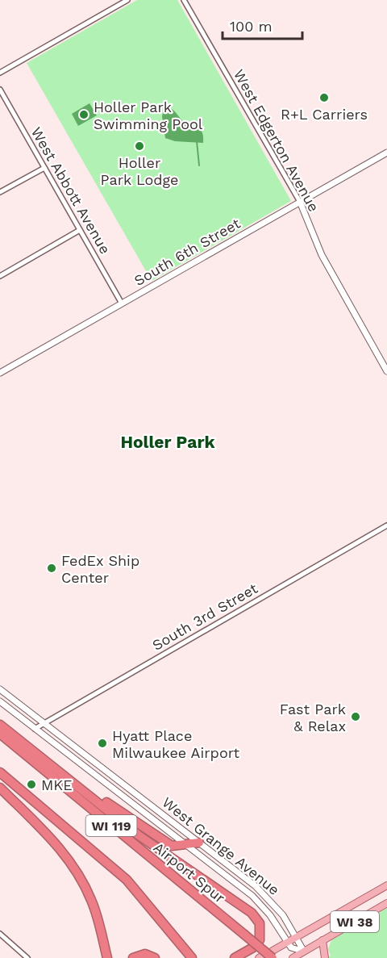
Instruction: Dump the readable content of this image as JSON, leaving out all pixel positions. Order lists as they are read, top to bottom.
{
  "streets": {
    "highway": ["WI 119", "Airport Spur"],
    "main road": ["WI 38"],
    "street": [
      "West Edgerton Avenue",
      "West Abbott Avenue",
      "South 6th Street",
      "South 3rd Street",
      "West Grange Avenue"
    ]
  },
  "crossings": [
    ["West Edgerton Avenue", "South 6th Street"],
    ["West Abbott Avenue", "South 6th Street"],
    ["South 3rd Street", "West Grange Avenue"],
    ["West Grange Avenue", "WI 38"],
    ["Airport Spur", "WI 38"]
  ],
  "districts": ["Holler Park"],
  "places": [
    "R+L Carriers",
    "Holler Park Swimming Pool",
    "Holler Park Lodge",
    "FedEx Ship Center",
    "Fast Park & Relax",
    "Hyatt Place Milwaukee Airport",
    "MKE"
  ],
  "scale_bar": "100 m"
}
